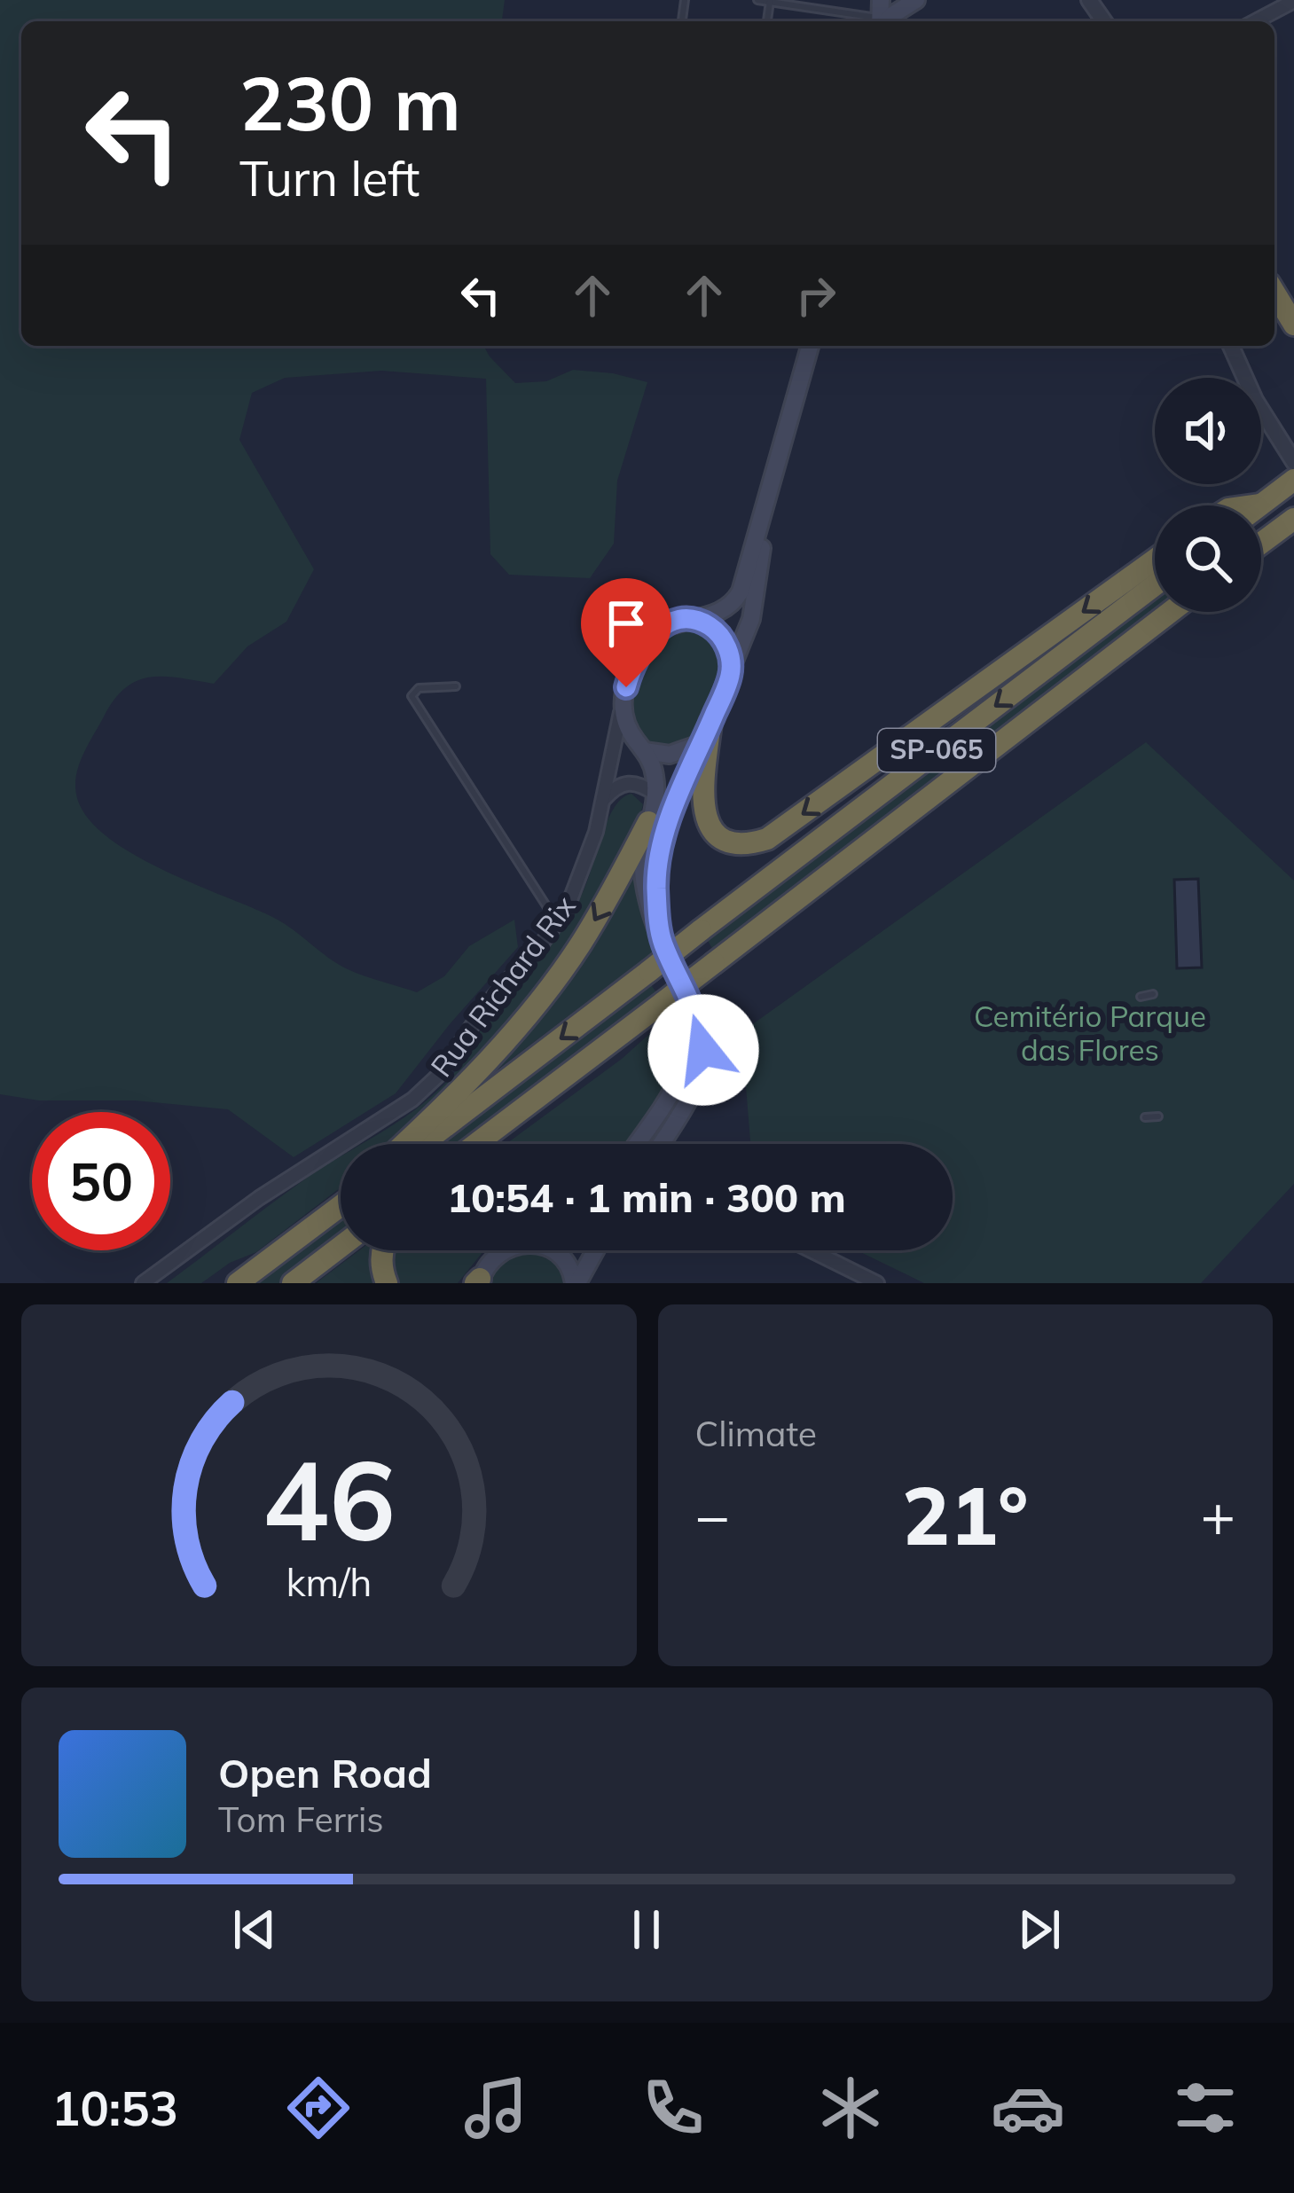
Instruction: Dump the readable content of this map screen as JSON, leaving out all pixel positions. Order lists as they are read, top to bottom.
{
  "streets": {
    "highway": ["SP-065"],
    "street": ["Rua Richard Rix"]
  },
  "parks": ["Cemitério Parque das Flores"],
  "page": {
    "turn": ["230 m", "Turn left"],
    "limit": "50",
    "trip": "10:54 · 1 min · 300 m",
    "tile": "Climate",
    "heat": ["−", "21°", "+"],
    "song": ["Open Road", "Tom Ferris"],
    "tabs": "10:53",
    "gauge": ["46", "km/h"]
  }
}
